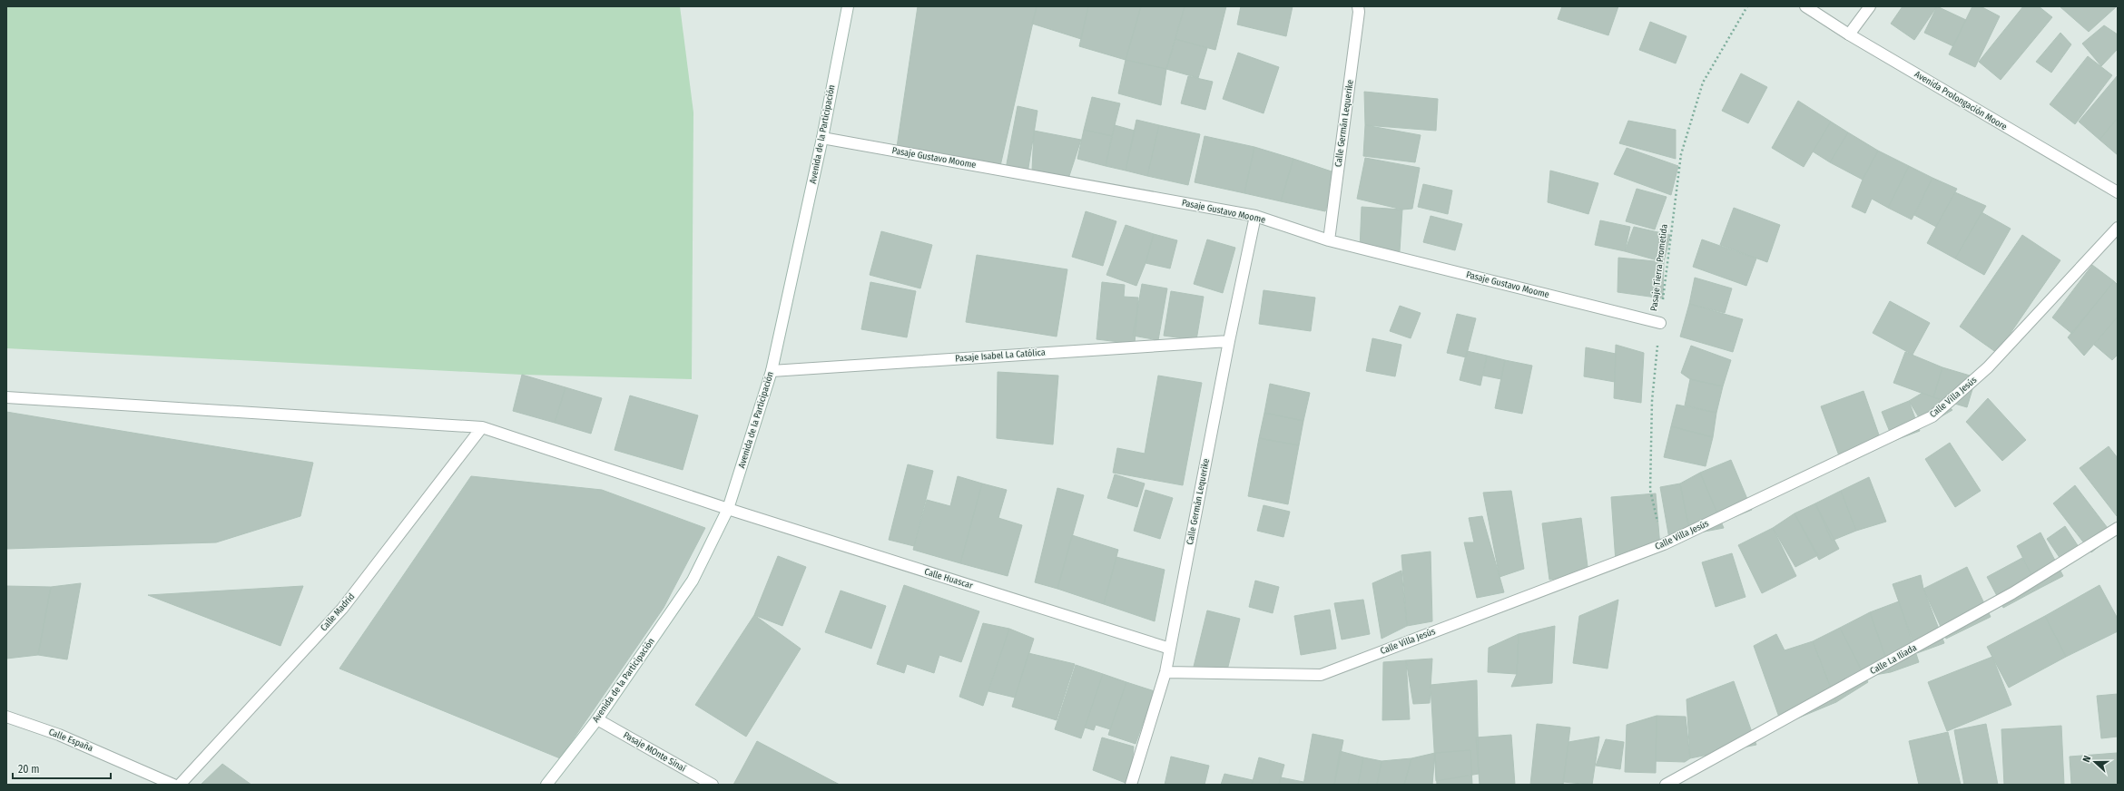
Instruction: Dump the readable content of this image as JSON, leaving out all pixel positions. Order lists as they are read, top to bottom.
{
  "streets": {
    "street": [
      "Avenida Prolongación Moore",
      "Calle Germán Lequerike",
      "Avenida de la Participación",
      "Pasaje Gustavo Moome",
      "Pasaje Isabel La Católica",
      "Calle Villa Jesús",
      "Calle Huascar",
      "Calle Madrid",
      "Calle La Iliada",
      "Calle España",
      "Pasaje MOnte Sinaí"
    ],
    "path": ["Pasaje Tierra Prometida"]
  },
  "crossings": [
    ["Calle Germán Lequerike", "Pasaje Gustavo Moome"],
    ["Calle Germán Lequerike", "Pasaje Isabel La Católica"],
    ["Calle Germán Lequerike", "Calle Villa Jesús"],
    ["Calle Germán Lequerike", "Calle Huascar"],
    ["Avenida de la Participación", "Pasaje Gustavo Moome"],
    ["Avenida de la Participación", "Pasaje Isabel La Católica"],
    ["Avenida de la Participación", "Calle Huascar"],
    ["Avenida de la Participación", "Pasaje MOnte Sinaí"],
    ["Pasaje Gustavo Moome", "Pasaje Tierra Prometida"],
    ["Pasaje Tierra Prometida", "Calle Villa Jesús"],
    ["Calle Huascar", "Calle Madrid"]
  ],
  "scale_bar": "20 m",
  "north": "left"
}
